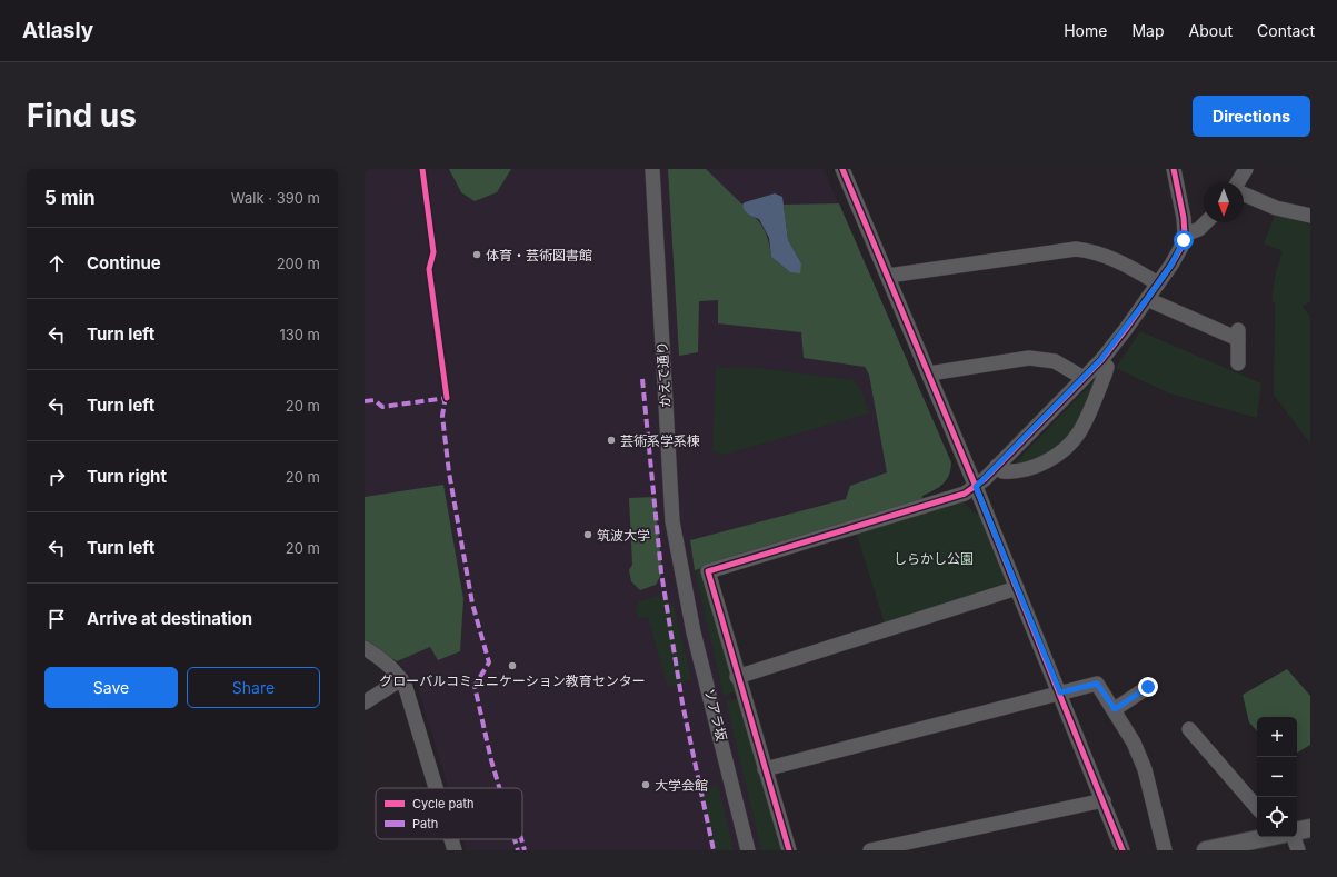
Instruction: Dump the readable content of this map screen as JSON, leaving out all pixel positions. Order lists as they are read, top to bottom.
{
  "streets": {
    "street": ["かえで通り", "ソアラ坂"]
  },
  "crossings": [
    ["かえで通り", "ソアラ坂"]
  ],
  "parks": ["しらかし公園"],
  "places": [
    "体育・芸術図書館",
    "芸術系学系棟",
    "筑波大学",
    "グローバルコミュニケーション教育センター",
    "大学会館"
  ],
  "legend": ["Cycle path", "Path"],
  "north": "bottom",
  "page": {
    "header": "Atlasly",
    "nav": [
      "Home",
      "Map",
      "About",
      "Contact"
    ],
    "buttons": [
      "Directions",
      ["Save", "Share"]
    ],
    "title": "Find us",
    "heading": ["5 min", "Walk · 390 m"],
    "list": [
      ["Continue", "200 m"],
      ["Turn left", "130 m"],
      ["Turn left", "20 m"],
      ["Turn right", "20 m"],
      ["Turn left", "20 m"],
      "Arrive at destination"
    ],
    "map_buttons": ["+", "−"]
  }
}
